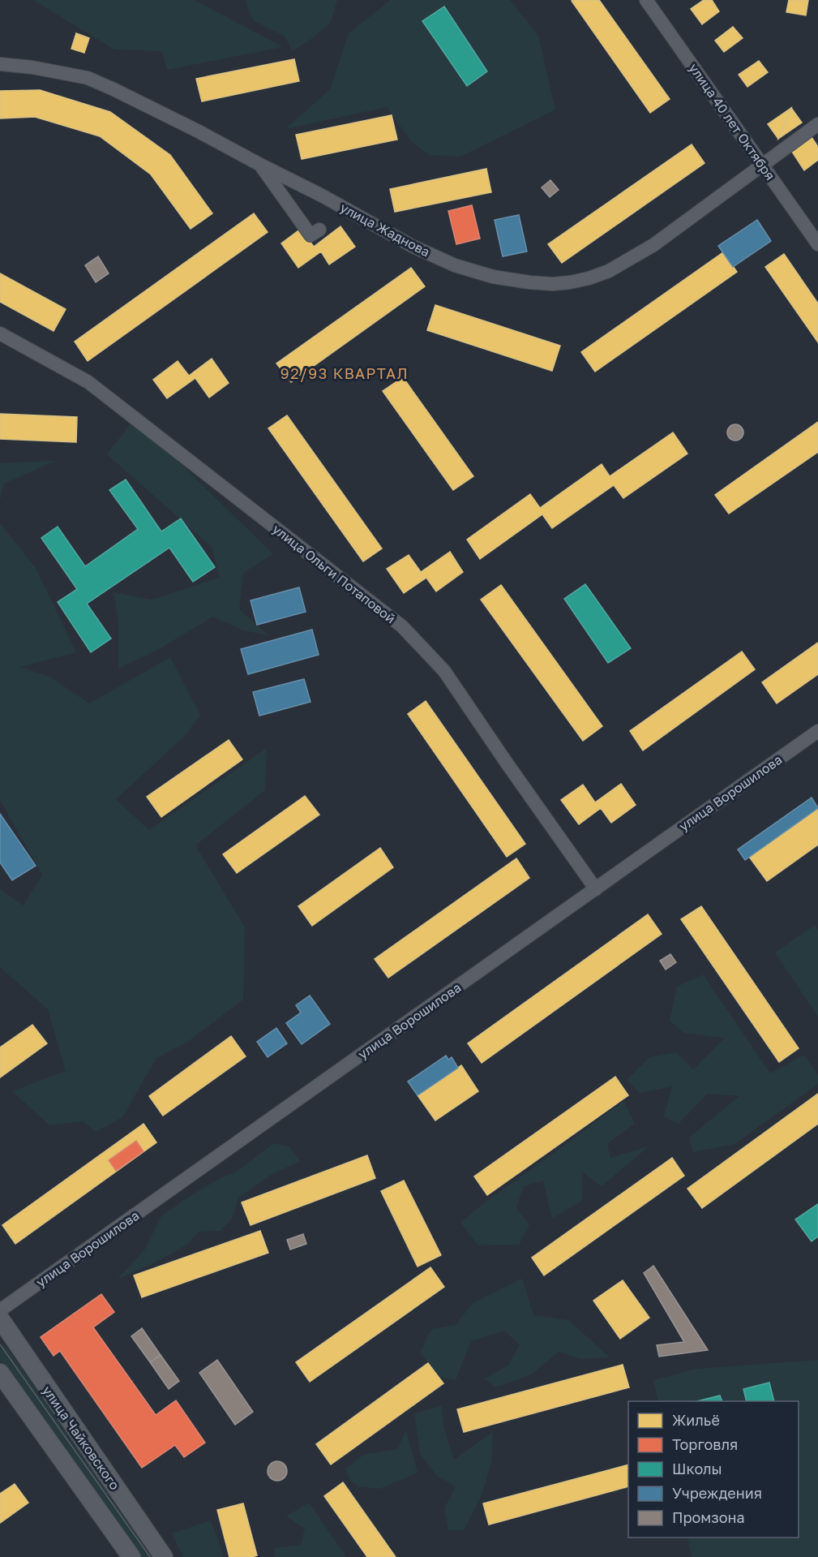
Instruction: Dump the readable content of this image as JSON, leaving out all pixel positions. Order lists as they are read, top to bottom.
{
  "streets": {
    "main road": ["улица Чайковского"],
    "street": [
      "улица 40 лет Октября",
      "улица Жаднова",
      "улица Ольги Потаповой",
      "улица Ворошилова"
    ]
  },
  "crossings": [
    ["улица 40 лет Октября", "улица Жаднова"],
    ["улица Ольги Потаповой", "улица Ворошилова"]
  ],
  "districts": ["92/93 КВАРТАЛ"],
  "legend": [
    "Жильё",
    "Торговля",
    "Школы",
    "Учреждения",
    "Промзона"
  ]
}
